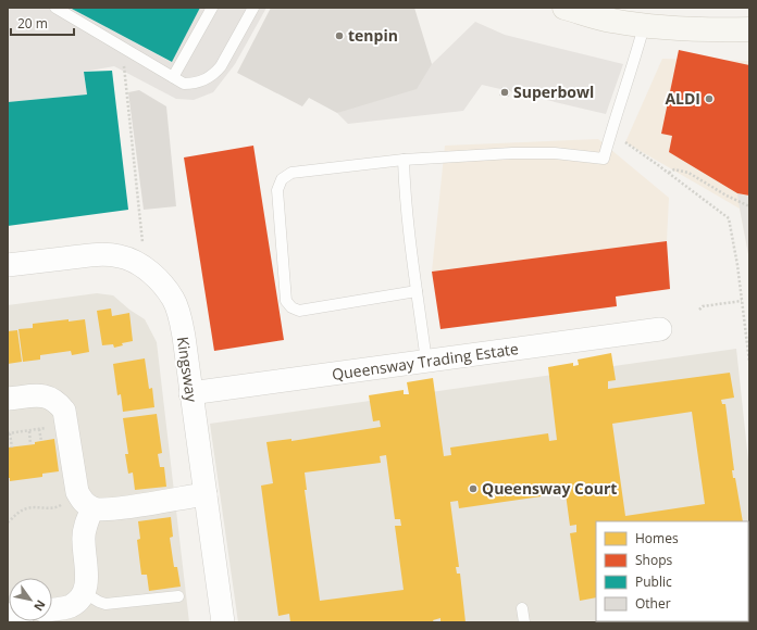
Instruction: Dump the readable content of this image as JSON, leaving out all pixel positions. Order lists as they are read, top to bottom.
{
  "streets": {
    "street": ["Queensway Trading Estate", "Kingsway"]
  },
  "crossings": [
    ["Queensway Trading Estate", "Kingsway"]
  ],
  "places": [
    "tenpin",
    "Superbowl",
    "ALDI",
    "Queensway Court"
  ],
  "legend": [
    "Homes",
    "Shops",
    "Public",
    "Other"
  ],
  "scale_bar": "20 m",
  "north": "bottom right"
}
